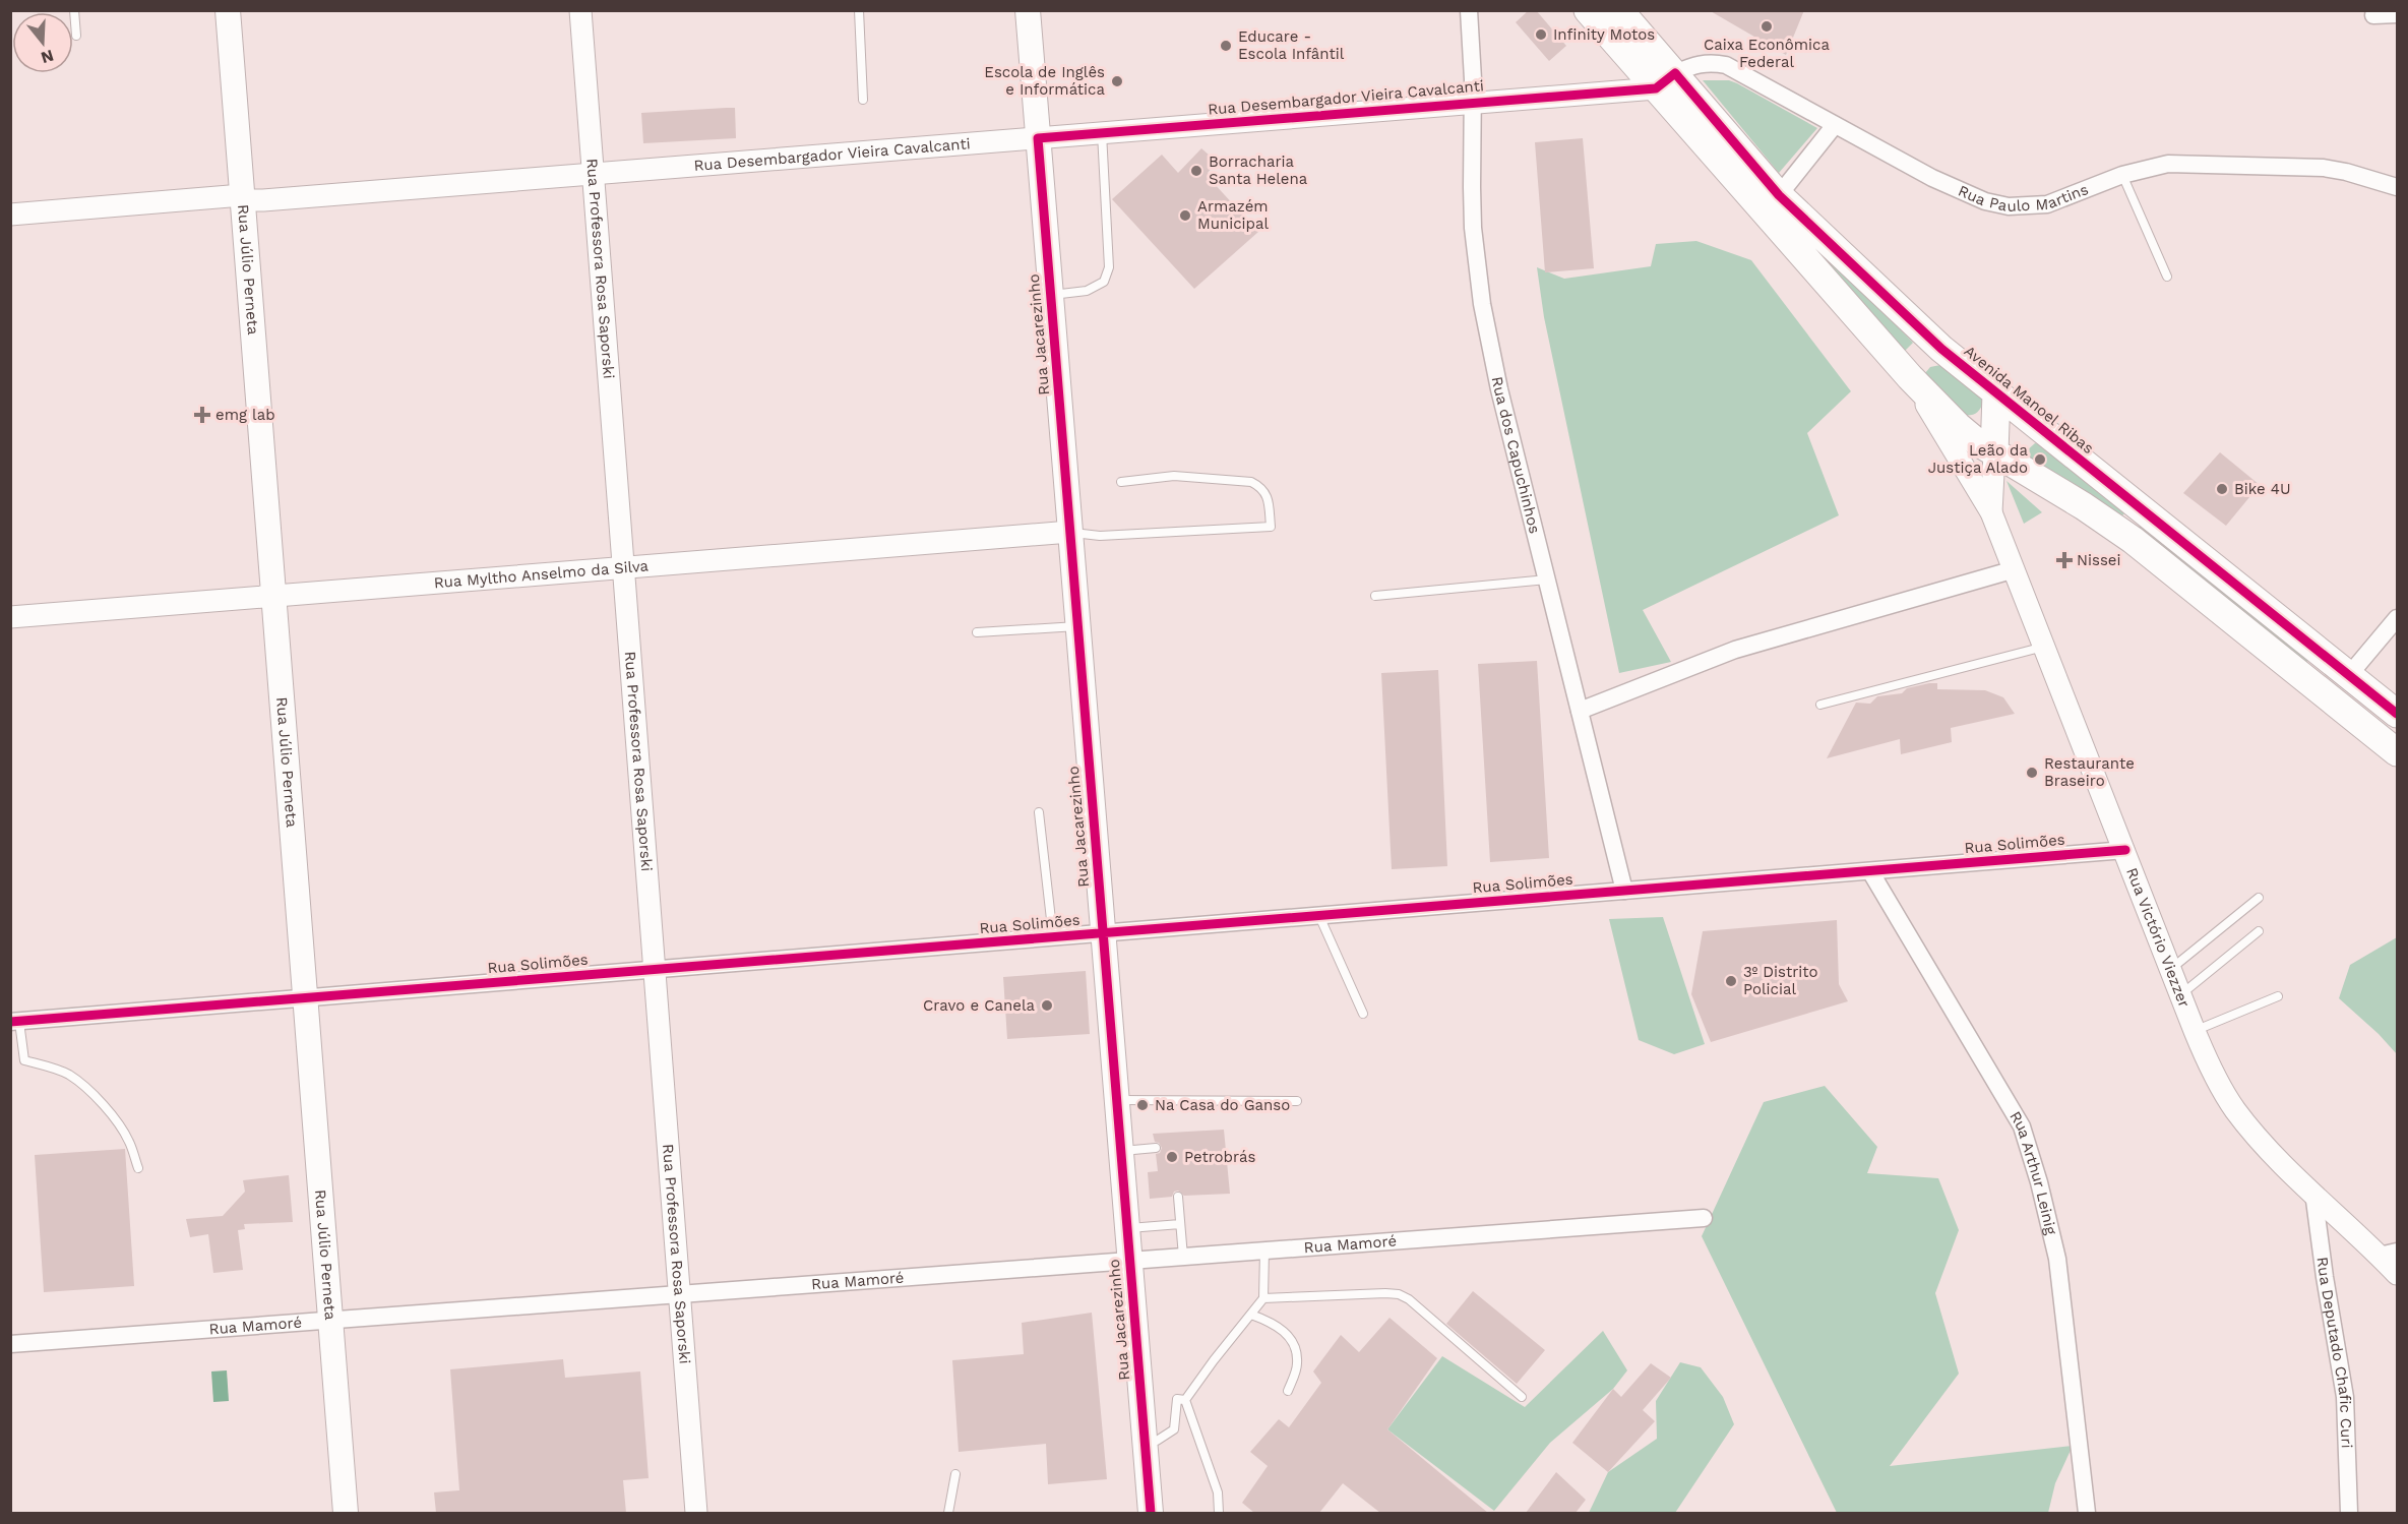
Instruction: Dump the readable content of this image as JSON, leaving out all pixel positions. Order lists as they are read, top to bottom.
{
  "streets": {
    "main road": ["Rua Júlio Perneta", "Rua Jacarezinho", "Avenida Manoel Ribas"],
    "street": [
      "Rua Desembargador Vieira Cavalcanti",
      "Rua Paulo Martins",
      "Rua Professora Rosa Saporski",
      "Rua dos Capuchinhos",
      "Rua Myltho Anselmo da Silva",
      "Rua Solimões",
      "Rua Victório Viezzer",
      "Rua Arthur Leinig",
      "Rua Mamoré",
      "Rua Deputado Chafic Curi"
    ]
  },
  "crossings": [
    ["Rua Desembargador Vieira Cavalcanti", "Rua Paulo Martins"],
    ["Rua Desembargador Vieira Cavalcanti", "Rua Júlio Perneta"],
    ["Rua Desembargador Vieira Cavalcanti", "Rua Professora Rosa Saporski"],
    ["Rua Desembargador Vieira Cavalcanti", "Rua Jacarezinho"],
    ["Rua Desembargador Vieira Cavalcanti", "Avenida Manoel Ribas"],
    ["Rua Desembargador Vieira Cavalcanti", "Rua dos Capuchinhos"],
    ["Rua Paulo Martins", "Avenida Manoel Ribas"],
    ["Rua Júlio Perneta", "Rua Myltho Anselmo da Silva"],
    ["Rua Júlio Perneta", "Rua Solimões"],
    ["Rua Júlio Perneta", "Rua Mamoré"],
    ["Rua Professora Rosa Saporski", "Rua Myltho Anselmo da Silva"],
    ["Rua Professora Rosa Saporski", "Rua Solimões"],
    ["Rua Professora Rosa Saporski", "Rua Mamoré"],
    ["Rua Jacarezinho", "Rua Myltho Anselmo da Silva"],
    ["Rua Jacarezinho", "Rua Solimões"],
    ["Rua Jacarezinho", "Rua Mamoré"],
    ["Avenida Manoel Ribas", "Rua Victório Viezzer"],
    ["Rua dos Capuchinhos", "Rua Solimões"],
    ["Rua Solimões", "Rua Victório Viezzer"],
    ["Rua Solimões", "Rua Arthur Leinig"],
    ["Rua Victório Viezzer", "Rua Deputado Chafic Curi"]
  ],
  "places": {
    "other": [
      "Caixa Econômica Federal",
      "Infinity Motos",
      "Educare - Escola Infântil",
      "Escola de Inglês e Informática",
      "Borracharia Santa Helena",
      "Armazém Municipal",
      "Leão da Justiça Alado",
      "Bike 4U",
      "Restaurante Braseiro",
      "3º Distrito Policial",
      "Cravo e Canela",
      "Na Casa do Ganso",
      "Petrobrás"
    ],
    "health": ["emg lab", "Nissei"]
  },
  "north": "bottom"
}
